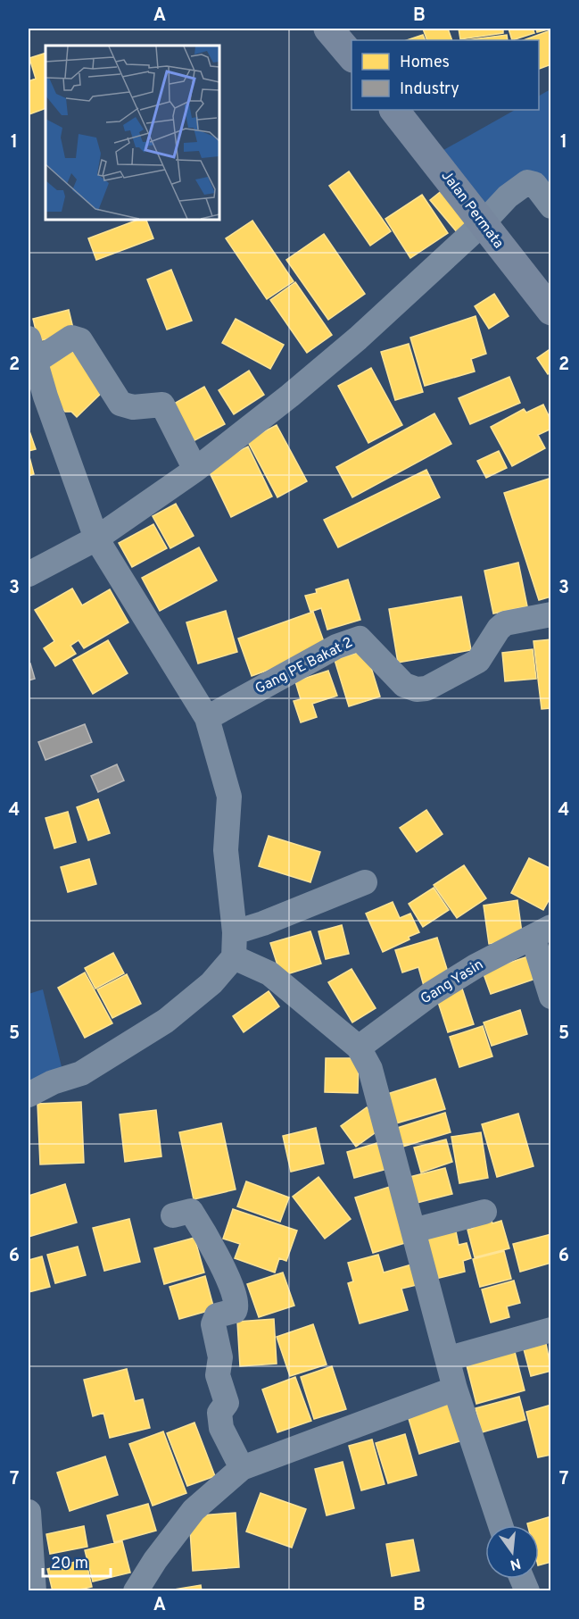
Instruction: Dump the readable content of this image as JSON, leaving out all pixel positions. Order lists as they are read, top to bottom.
{
  "streets": {
    "main road": ["Jalan Permata"],
    "street": ["Gang PE Bakat 2", "Gang Yasin"]
  },
  "legend": ["Homes", "Industry"],
  "scale_bar": "20 m",
  "north": "bottom",
  "grid": {
    "columns": ["A", "B"],
    "rows": [
      "1",
      "2",
      "3",
      "4",
      "5",
      "6",
      "7"
    ]
  }
}
